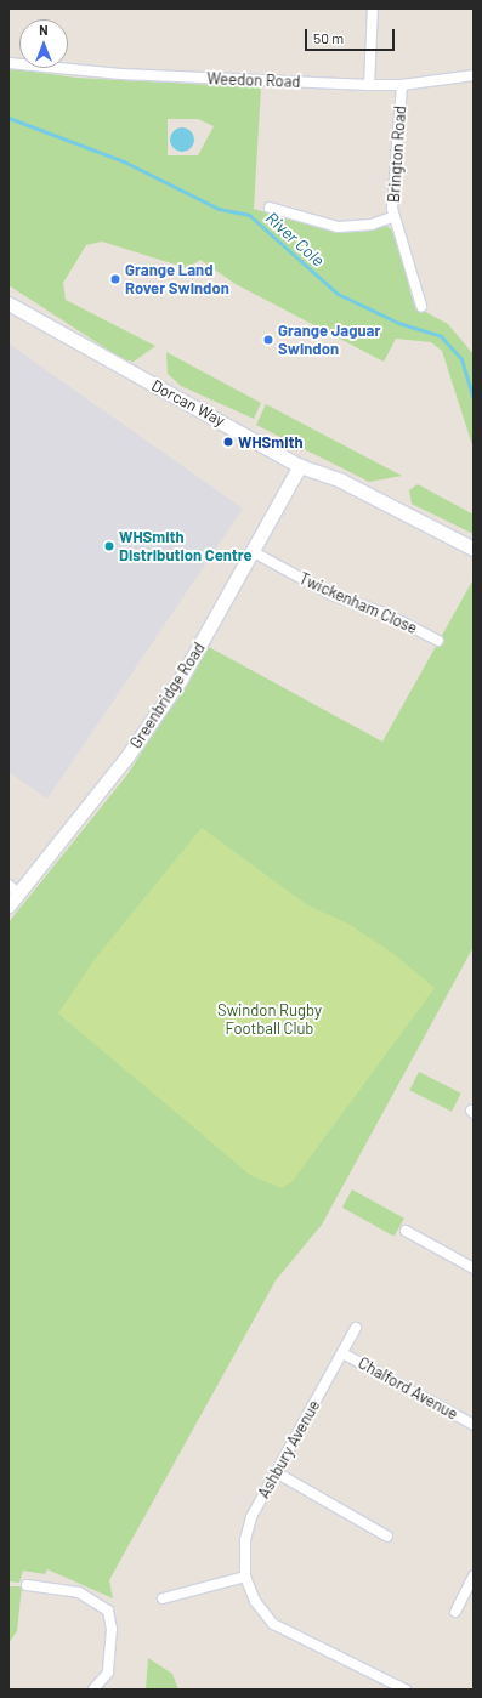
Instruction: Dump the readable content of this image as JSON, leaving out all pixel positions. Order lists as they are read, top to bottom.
{
  "streets": {
    "street": [
      "Weedon Road",
      "Brington Road",
      "Dorcan Way",
      "Twickenham Close",
      "Greenbridge Road",
      "Chalford Avenue",
      "Ashbury Avenue"
    ]
  },
  "crossings": [
    ["Weedon Road", "Brington Road"],
    ["Dorcan Way", "Greenbridge Road"],
    ["Twickenham Close", "Greenbridge Road"],
    ["Chalford Avenue", "Ashbury Avenue"]
  ],
  "water": ["River Cole"],
  "parks": ["Swindon Rugby Football Club"],
  "places": [
    "Grange Land Rover Swindon",
    "Grange Jaguar Swindon",
    "WHSmith",
    "WHSmith Distribution Centre"
  ],
  "scale_bar": "50 m",
  "north": "top"
}
